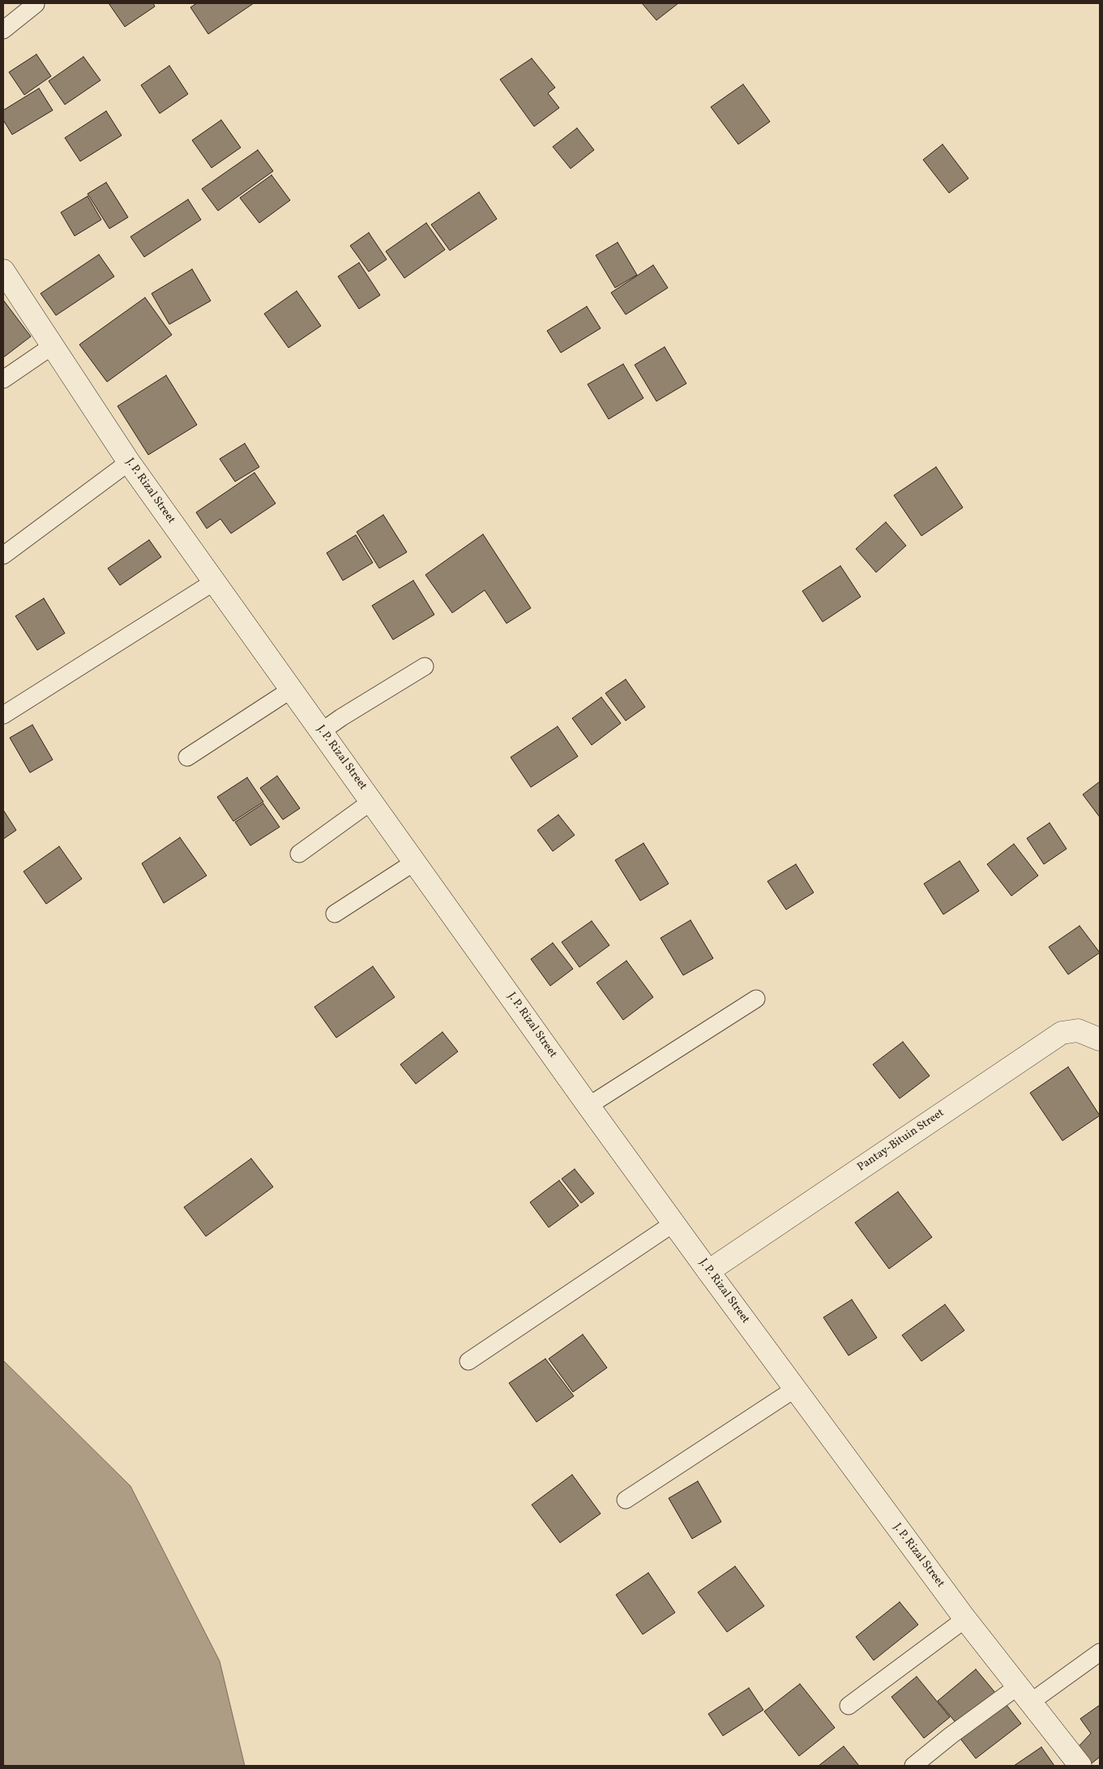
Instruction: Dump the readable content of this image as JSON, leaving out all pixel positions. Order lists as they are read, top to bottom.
{
  "streets": {
    "main road": ["J. P. Rizal Street", "Pantay-Bituin Street"]
  },
  "crossings": [
    ["J. P. Rizal Street", "Pantay-Bituin Street"]
  ]
}
